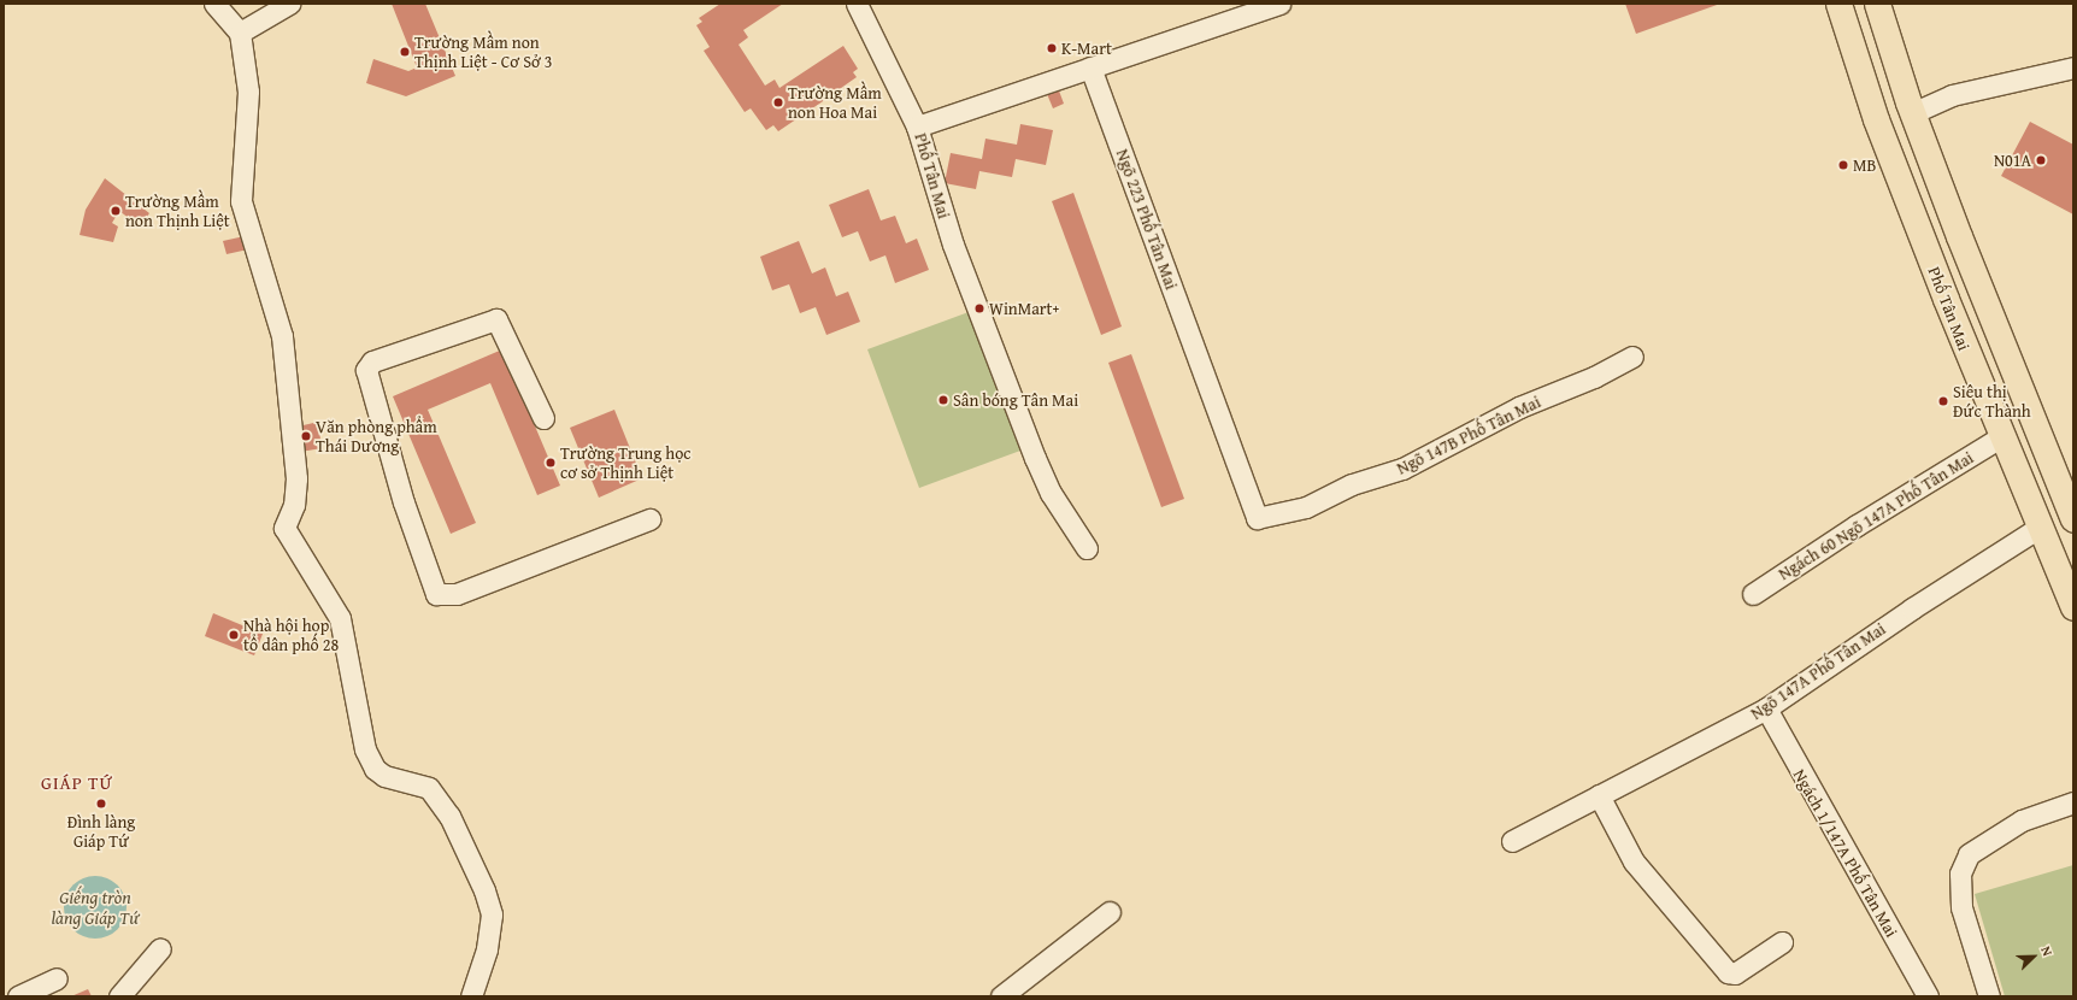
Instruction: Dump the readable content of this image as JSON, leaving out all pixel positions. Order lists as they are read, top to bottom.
{
  "streets": {
    "main road": ["Phố Tân Mai"],
    "street": [
      "Ngõ 223 Phố Tân Mai",
      "Ngõ 147B Phố Tân Mai",
      "Ngách 60 Ngõ 147A Phố Tân Mai",
      "Ngõ 147A Phố Tân Mai",
      "Ngách 1/147A Phố Tân Mai"
    ]
  },
  "crossings": [
    ["Phố Tân Mai", "Ngõ 223 Phố Tân Mai"],
    ["Phố Tân Mai", "Ngách 60 Ngõ 147A Phố Tân Mai"],
    ["Phố Tân Mai", "Ngõ 147A Phố Tân Mai"],
    ["Ngõ 223 Phố Tân Mai", "Ngõ 147B Phố Tân Mai"],
    ["Ngõ 147A Phố Tân Mai", "Ngách 1/147A Phố Tân Mai"]
  ],
  "districts": ["GIÁP TỨ"],
  "water": ["Giếng tròn làng Giáp Tứ"],
  "places": [
    "K-Mart",
    "Trường Mầm non Thịnh Liệt - Cơ Sở 3",
    "Trường Mầm non Hoa Mai",
    "N01A",
    "MB",
    "Trường Mầm non Thịnh Liệt",
    "WinMart+",
    "Sân bóng Tân Mai",
    "Siêu thị Đức Thành",
    "Văn phòng phẩm Thái Dương",
    "Trường Trung học cơ sở Thịnh Liệt",
    "Nhà hội họp tổ dân phố 28",
    "Đình làng Giáp Tứ"
  ],
  "north": "top right"
}
